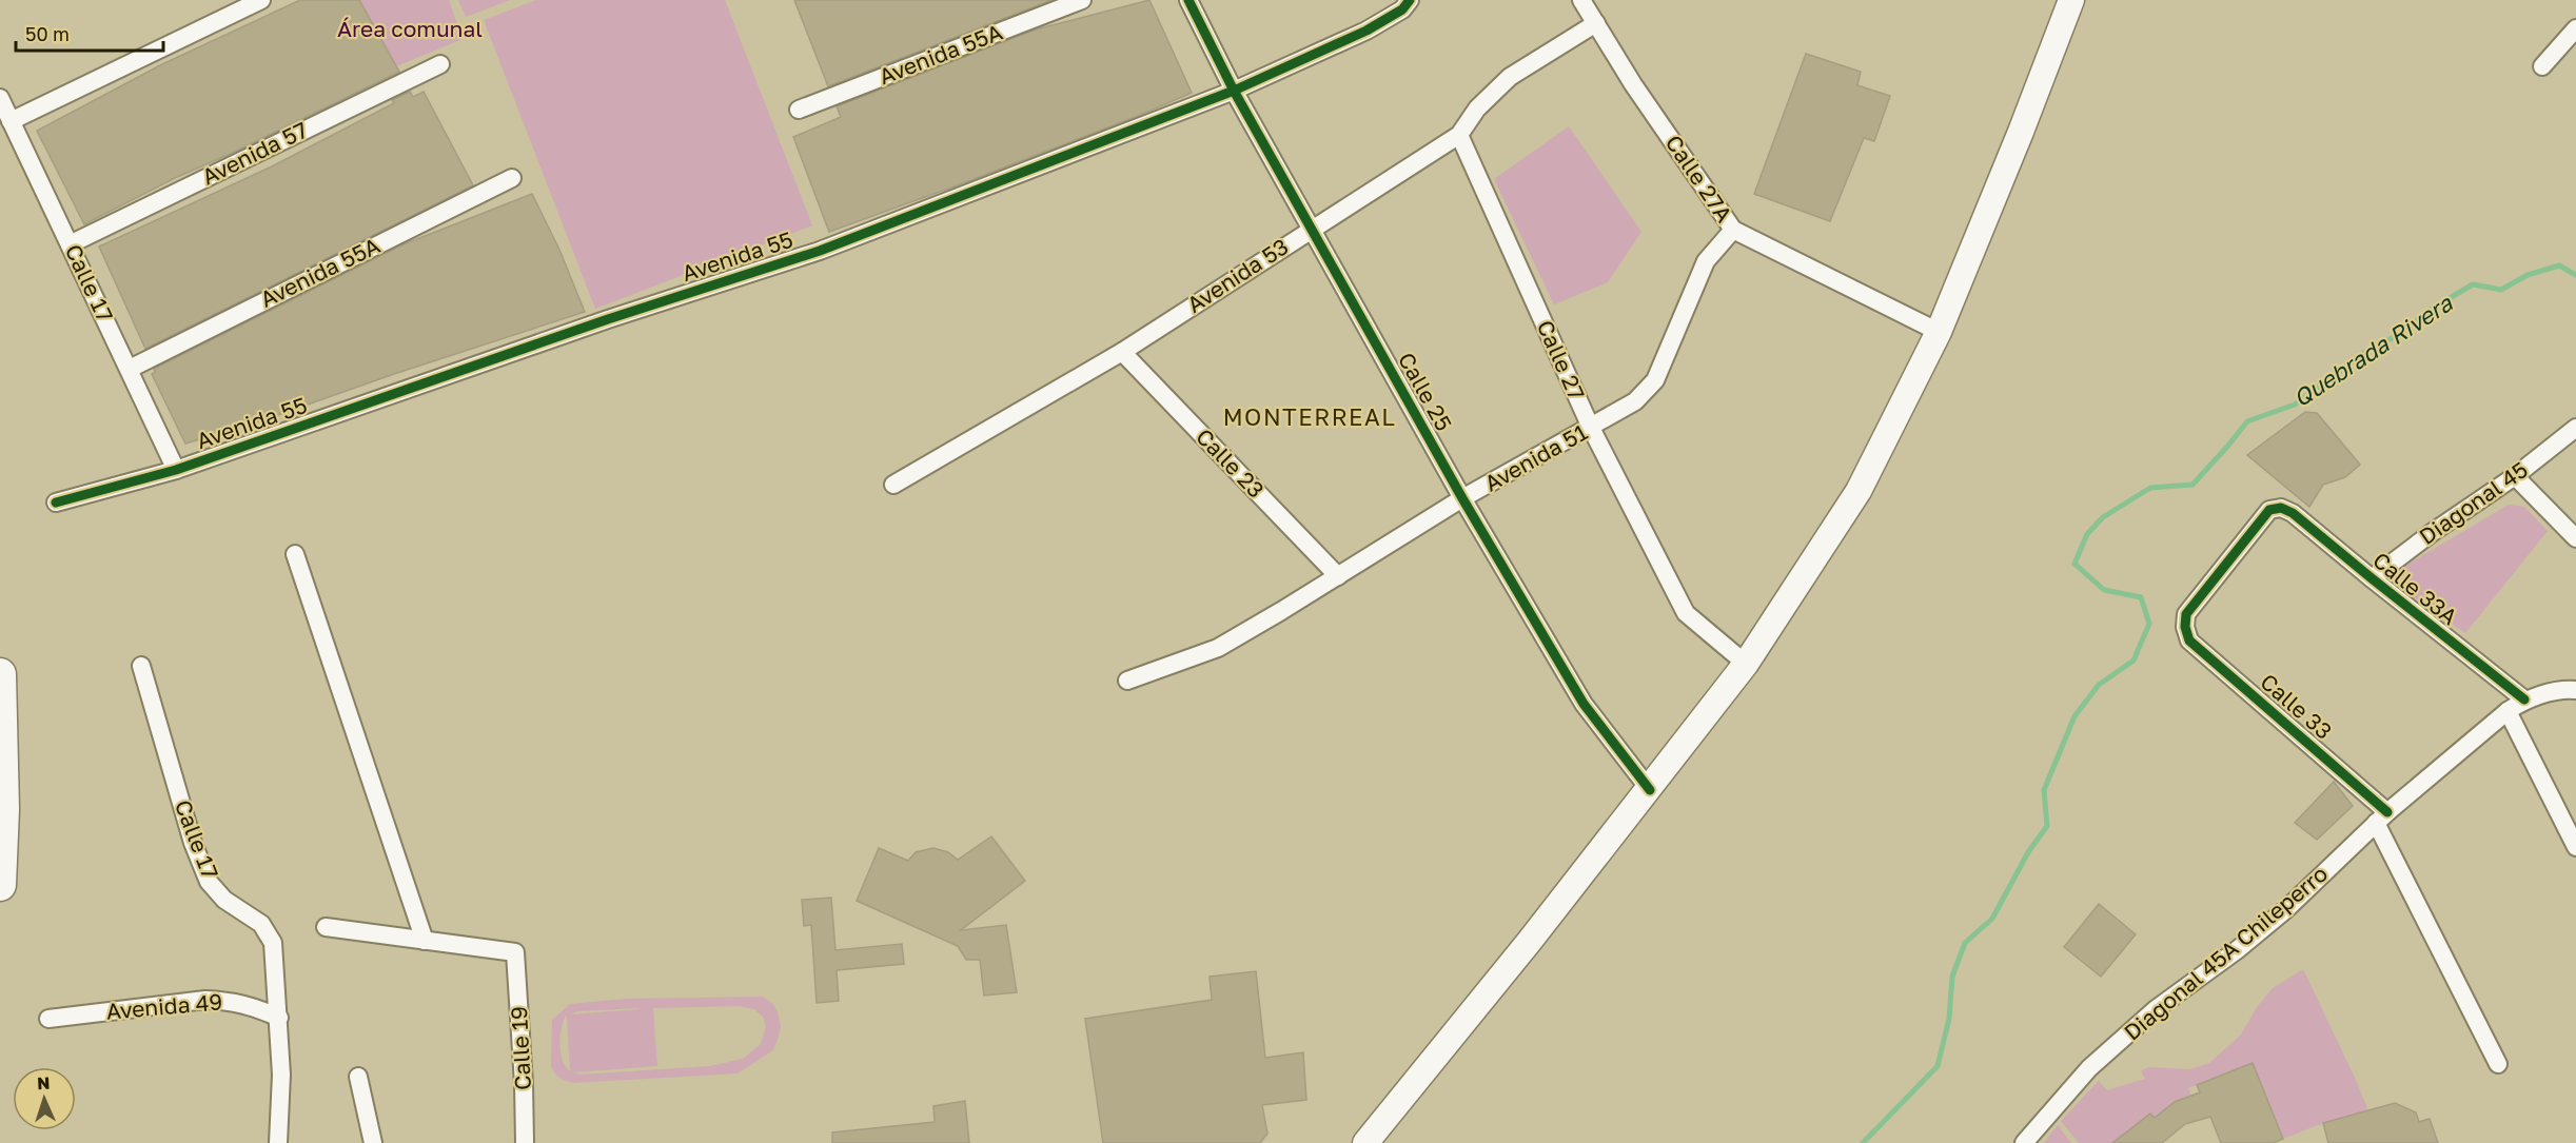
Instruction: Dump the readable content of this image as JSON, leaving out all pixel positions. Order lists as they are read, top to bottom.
{
  "streets": {
    "street": [
      "Avenida 55A",
      "Avenida 57",
      "Calle 27A",
      "Avenida 55",
      "Avenida 53",
      "Calle 17",
      "Calle 27",
      "Calle 25",
      "Avenida 51",
      "Calle 23",
      "Diagonal 45",
      "Calle 33A",
      "Calle 33",
      "Diagonal 45A Chileperro",
      "Avenida 49",
      "Calle 19"
    ]
  },
  "crossings": [
    ["Avenida 55A", "Calle 17"],
    ["Avenida 57", "Calle 17"],
    ["Calle 27A", "Avenida 53"],
    ["Calle 27A", "Avenida 51"],
    ["Avenida 55", "Calle 17"],
    ["Avenida 55", "Calle 25"],
    ["Avenida 53", "Calle 27"],
    ["Avenida 53", "Calle 25"],
    ["Avenida 53", "Calle 23"],
    ["Calle 17", "Avenida 49"],
    ["Calle 27", "Avenida 51"],
    ["Calle 25", "Avenida 51"],
    ["Avenida 51", "Calle 23"],
    ["Diagonal 45", "Calle 33A"],
    ["Calle 33A", "Calle 33"],
    ["Calle 33A", "Diagonal 45A Chileperro"],
    ["Calle 33", "Diagonal 45A Chileperro"]
  ],
  "districts": ["MONTERREAL"],
  "water": ["Quebrada Rivera"],
  "parks": ["Área comunal"],
  "scale_bar": "50 m",
  "north": "top"
}
